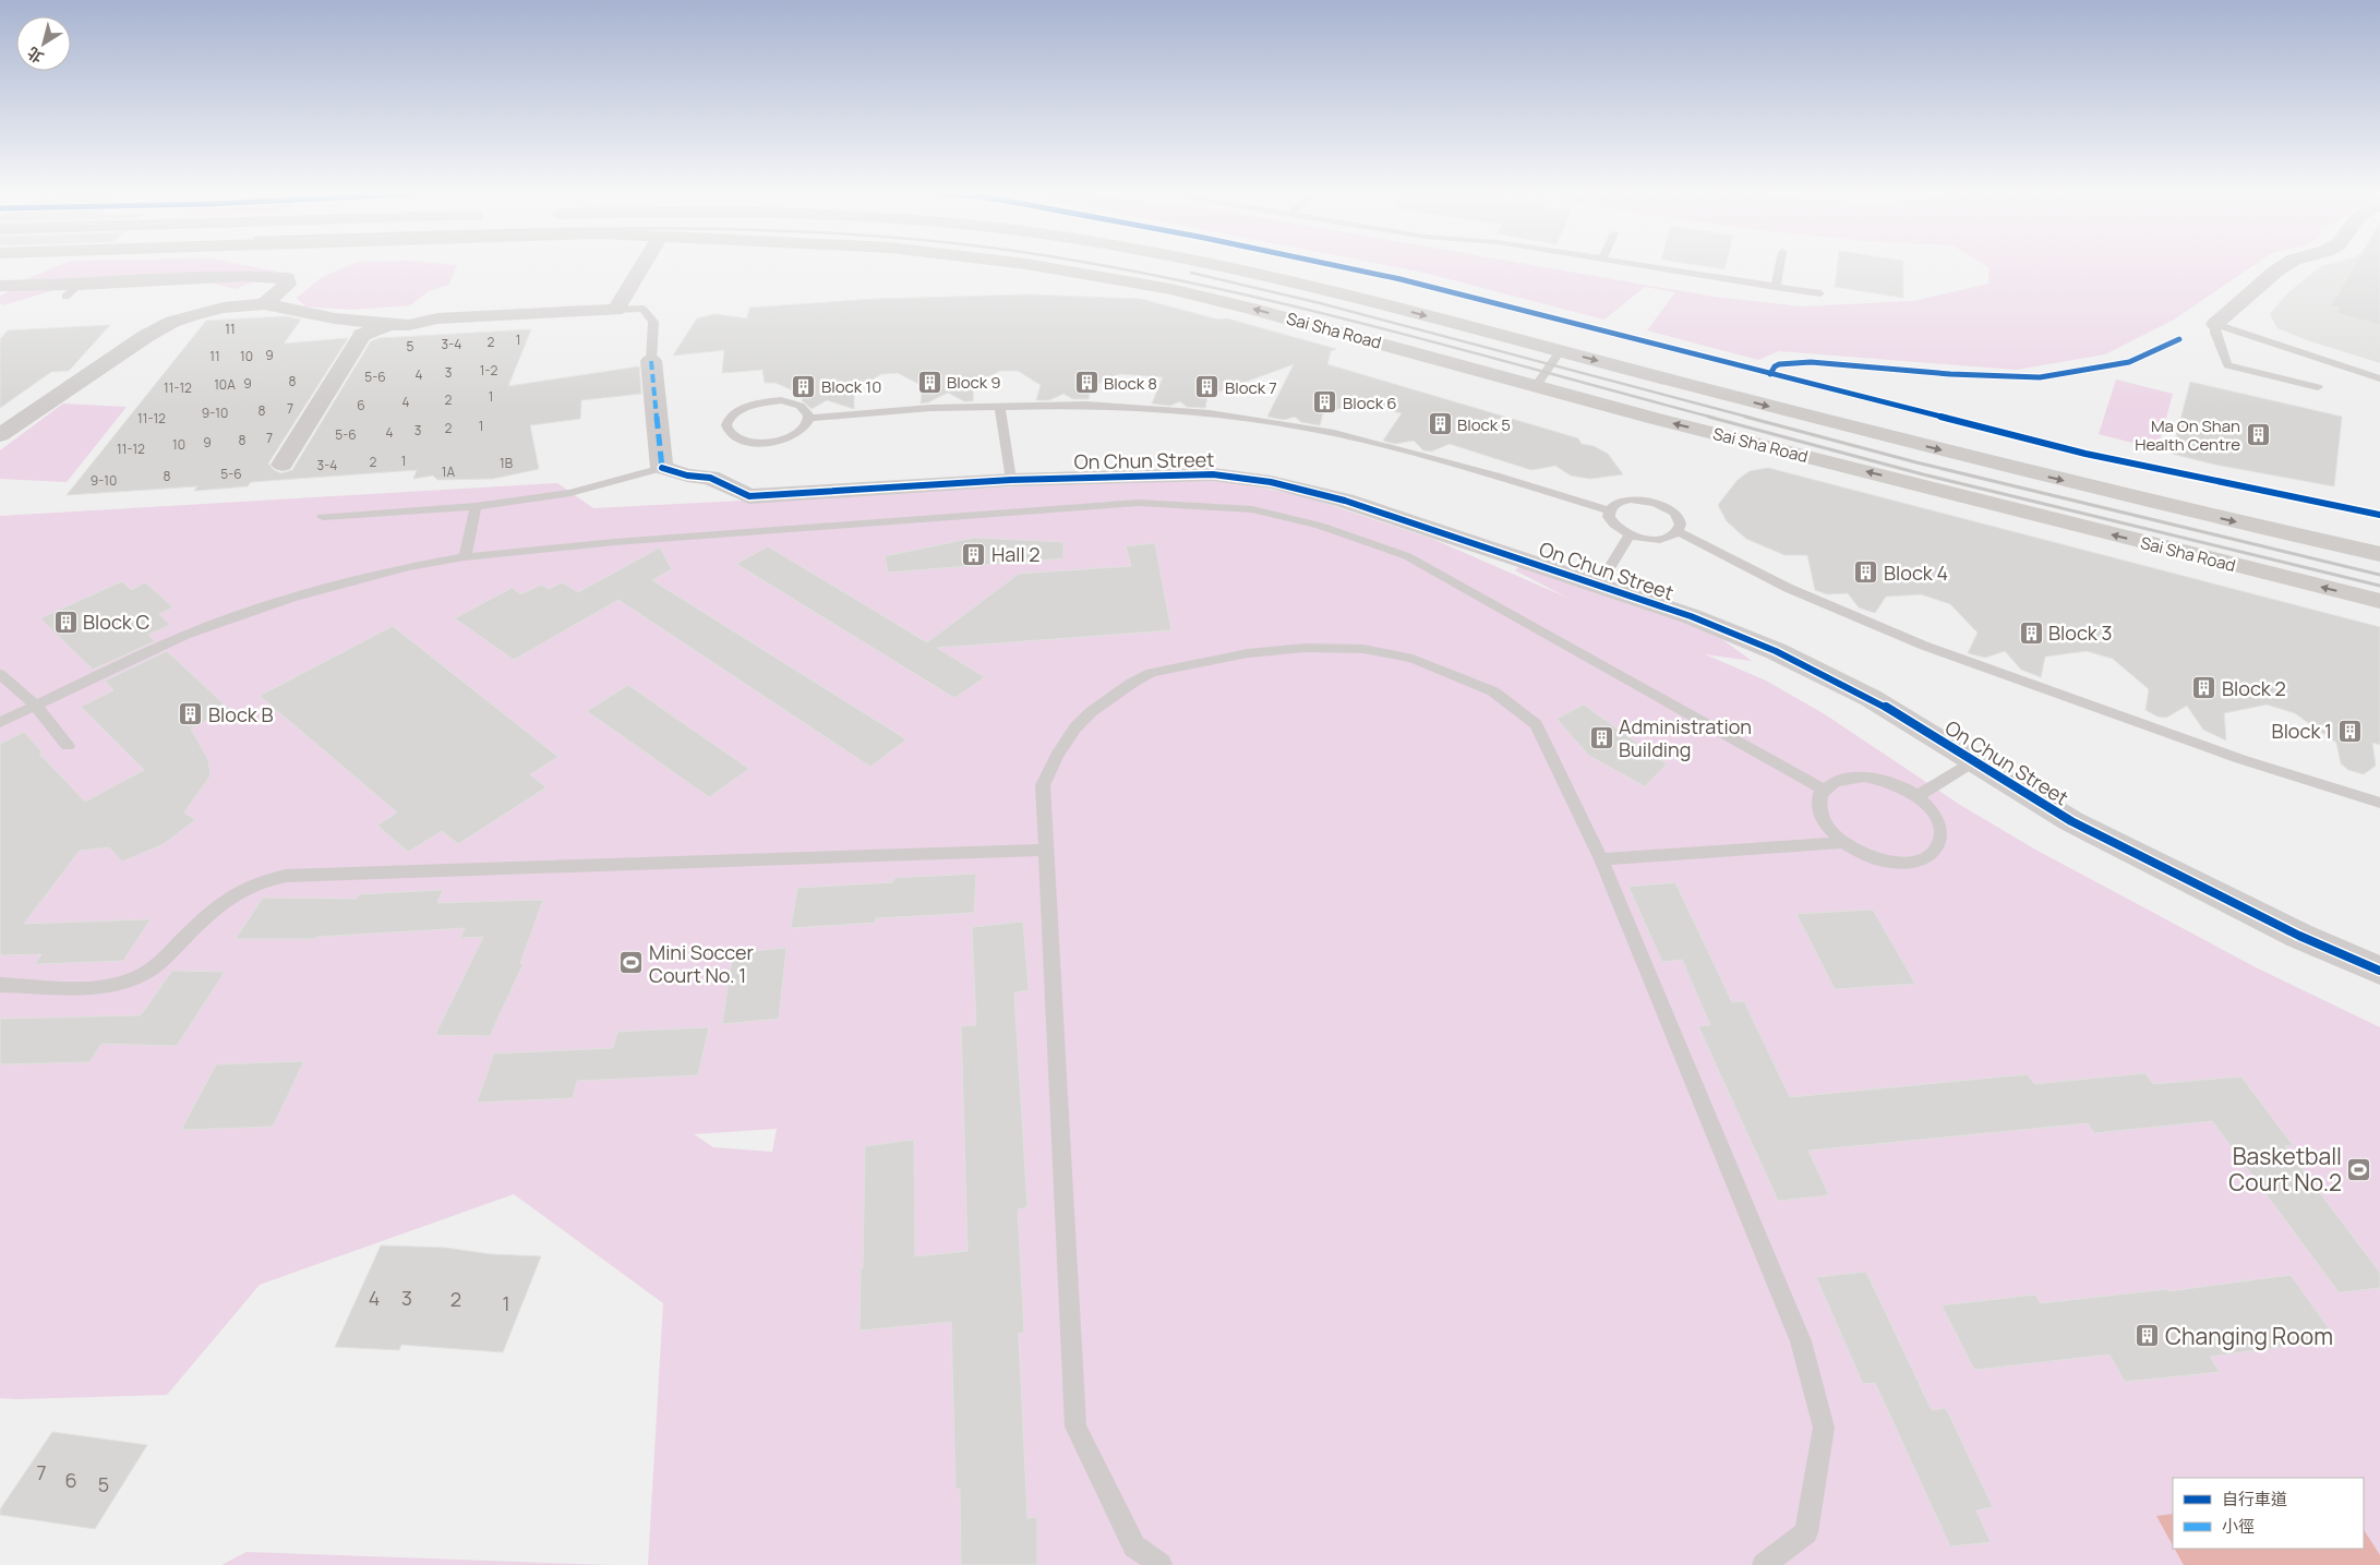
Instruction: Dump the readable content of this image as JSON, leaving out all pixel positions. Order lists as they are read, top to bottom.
{
  "streets": {
    "main road": ["Sai Sha Road"],
    "street": ["On Chun Street"]
  },
  "places": {
    "building": [
      "Block 9",
      "Block 8",
      "Block 10",
      "Block 7",
      "Block 6",
      "Block 5",
      "Ma On Shan Health Centre",
      "Hall 2",
      "Block 4",
      "Block C",
      "Block 3",
      "Block 2",
      "Block B",
      "Block 1",
      "Administration Building",
      "Changing Room"
    ],
    "sports": ["Mini Soccer Court No. 1", "Basketball Court No.2"]
  },
  "house_numbers": [
    "11",
    "1",
    "2",
    "3-4",
    "5",
    "9",
    "11",
    "10",
    "1-2",
    "3",
    "4",
    "5-6",
    "8",
    "9",
    "10A",
    "11-12",
    "1",
    "2",
    "4",
    "6",
    "7",
    "8",
    "9-10",
    "11-12",
    "1",
    "2",
    "3",
    "4",
    "5-6",
    "7",
    "8",
    "9",
    "10",
    "11-12",
    "1",
    "2",
    "1B",
    "3-4",
    "1A",
    "5-6",
    "8",
    "9-10",
    "4",
    "3",
    "2",
    "1",
    "7",
    "6",
    "5"
  ],
  "legend": ["自行車道", "小徑"],
  "north": "bottom left"
}
